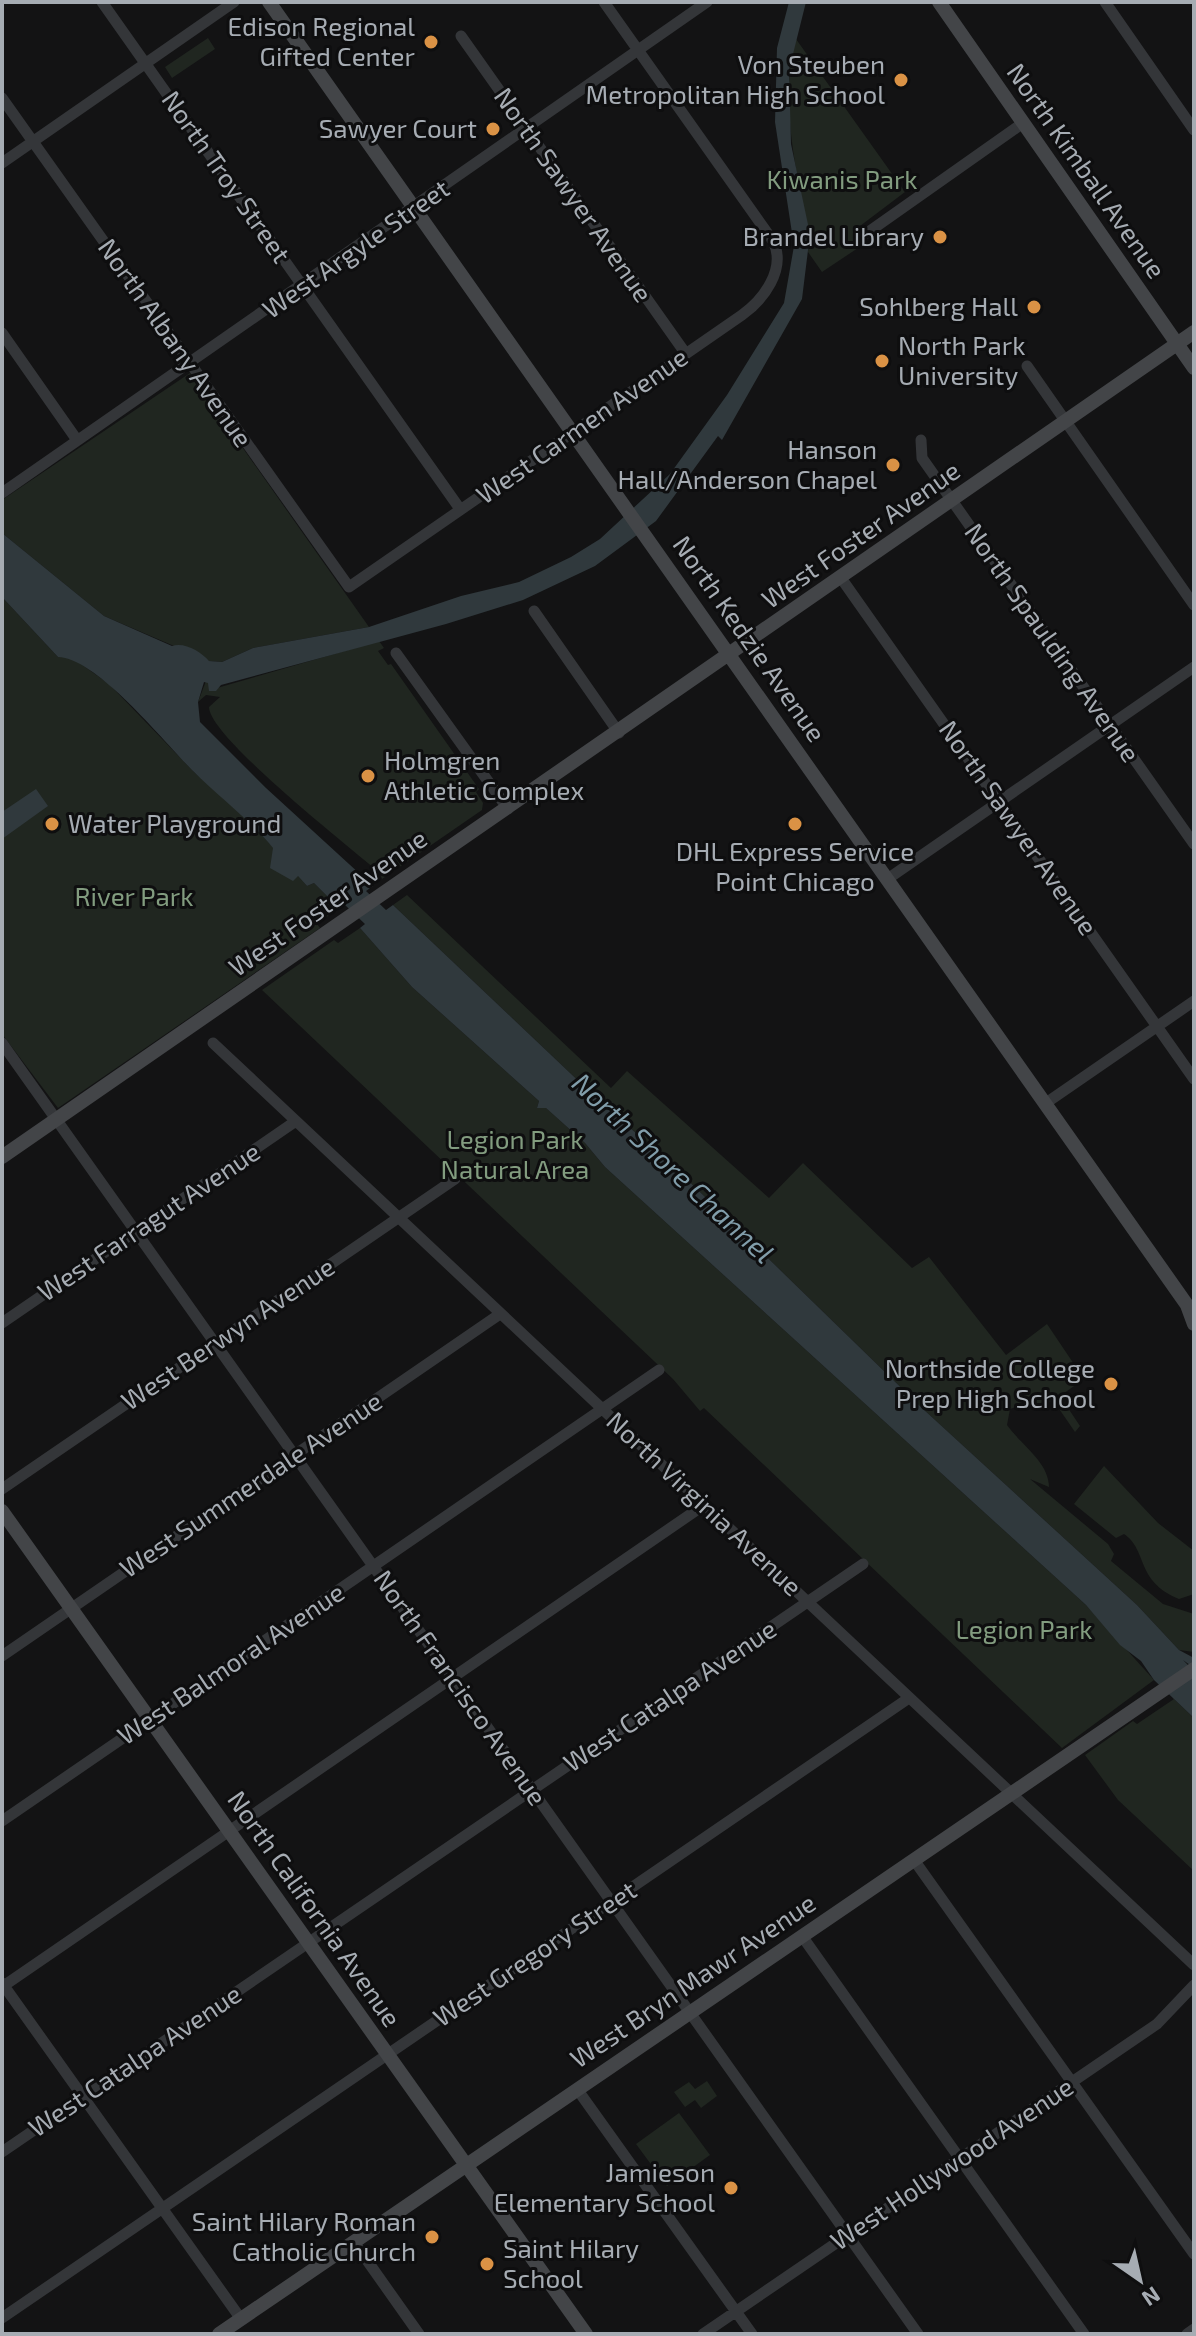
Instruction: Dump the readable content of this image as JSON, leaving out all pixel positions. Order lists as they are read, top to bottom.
{
  "streets": {
    "main road": [
      "North Kimball Avenue",
      "West Foster Avenue",
      "North Kedzie Avenue",
      "North California Avenue",
      "West Bryn Mawr Avenue"
    ],
    "street": [
      "North Troy Street",
      "North Sawyer Avenue",
      "West Argyle Street",
      "North Albany Avenue",
      "West Carmen Avenue",
      "North Spaulding Avenue",
      "West Farragut Avenue",
      "West Berwyn Avenue",
      "West Summerdale Avenue",
      "North Virginia Avenue",
      "West Balmoral Avenue",
      "North Francisco Avenue",
      "West Catalpa Avenue",
      "West Gregory Street",
      "West Hollywood Avenue"
    ]
  },
  "crossings": [
    ["North Kimball Avenue", "West Foster Avenue"],
    ["North Troy Street", "West Argyle Street"],
    ["North Troy Street", "West Carmen Avenue"],
    ["North Sawyer Avenue", "West Argyle Street"],
    ["North Sawyer Avenue", "West Carmen Avenue"],
    ["North Sawyer Avenue", "West Foster Avenue"],
    ["West Argyle Street", "North Albany Avenue"],
    ["West Argyle Street", "West Carmen Avenue"],
    ["West Argyle Street", "North Kedzie Avenue"],
    ["North Albany Avenue", "West Carmen Avenue"],
    ["West Carmen Avenue", "North Kedzie Avenue"],
    ["West Foster Avenue", "North Kedzie Avenue"],
    ["West Foster Avenue", "North Spaulding Avenue"],
    ["West Foster Avenue", "North Francisco Avenue"],
    ["West Farragut Avenue", "North Virginia Avenue"],
    ["West Farragut Avenue", "North Francisco Avenue"],
    ["West Berwyn Avenue", "North Virginia Avenue"],
    ["West Berwyn Avenue", "North Francisco Avenue"],
    ["West Summerdale Avenue", "North Virginia Avenue"],
    ["West Summerdale Avenue", "North Francisco Avenue"],
    ["West Summerdale Avenue", "North California Avenue"],
    ["North Virginia Avenue", "West Balmoral Avenue"],
    ["North Virginia Avenue", "West Catalpa Avenue"],
    ["North Virginia Avenue", "West Gregory Street"],
    ["North Virginia Avenue", "West Bryn Mawr Avenue"],
    ["West Balmoral Avenue", "North Francisco Avenue"],
    ["West Balmoral Avenue", "North California Avenue"],
    ["North Francisco Avenue", "West Catalpa Avenue"],
    ["North Francisco Avenue", "West Gregory Street"],
    ["North Francisco Avenue", "West Bryn Mawr Avenue"],
    ["North Francisco Avenue", "West Hollywood Avenue"],
    ["West Catalpa Avenue", "North California Avenue"],
    ["North California Avenue", "West Gregory Street"],
    ["North California Avenue", "West Bryn Mawr Avenue"]
  ],
  "water": ["North Shore Channel"],
  "parks": [
    "Kiwanis Park",
    "River Park",
    "Legion Park Natural Area",
    "Legion Park"
  ],
  "places": [
    "Edison Regional Gifted Center",
    "Von Steuben Metropolitan High School",
    "Sawyer Court",
    "Brandel Library",
    "Sohlberg Hall",
    "North Park University",
    "Hanson Hall/Anderson Chapel",
    "Holmgren Athletic Complex",
    "Water Playground",
    "DHL Express Service Point Chicago",
    "Northside College Prep High School",
    "Jamieson Elementary School",
    "Saint Hilary Roman Catholic Church",
    "Saint Hilary School"
  ],
  "north": "bottom right"
}
